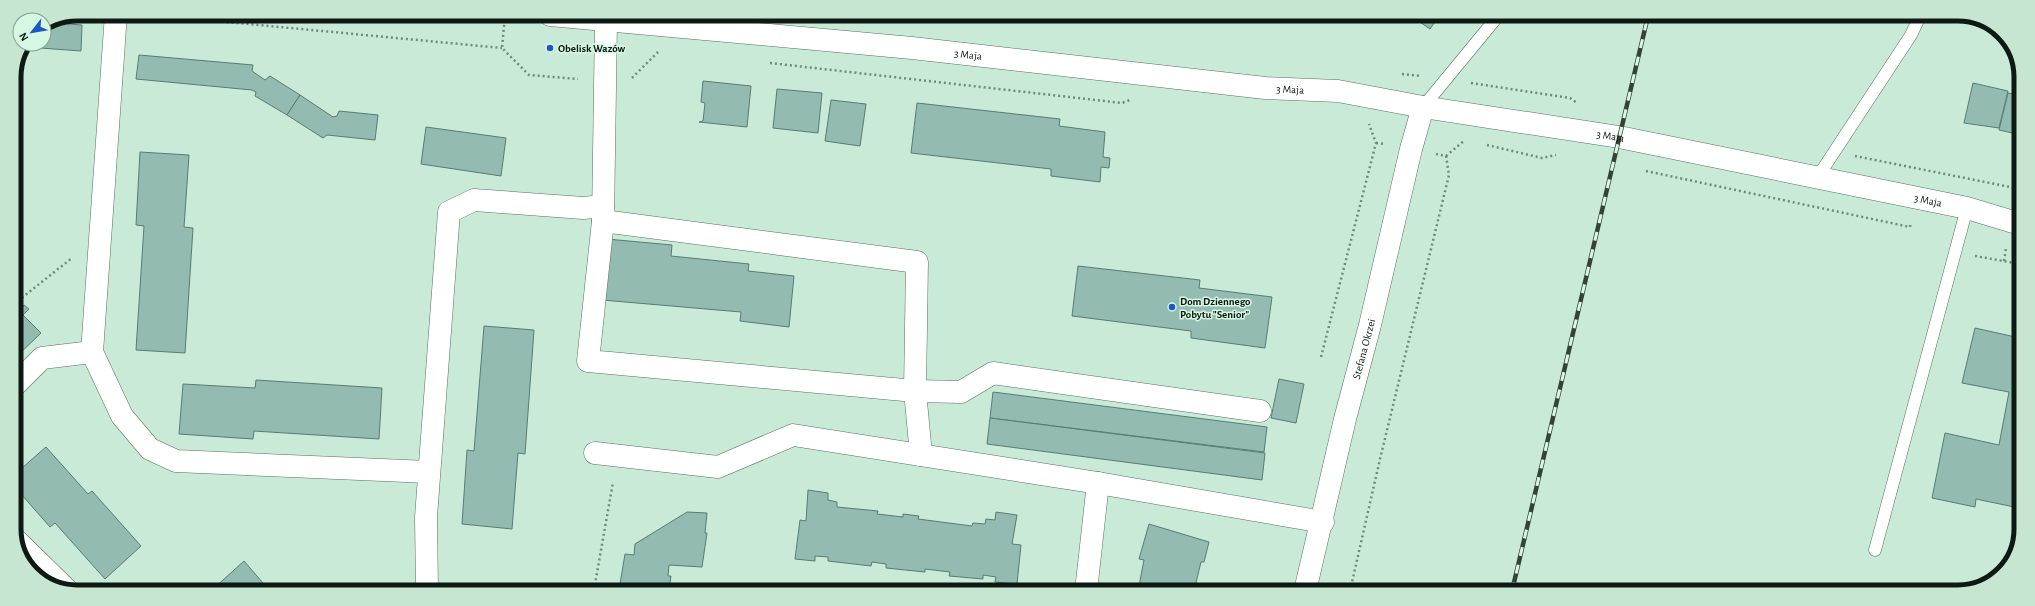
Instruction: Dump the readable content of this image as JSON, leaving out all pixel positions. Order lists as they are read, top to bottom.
{
  "streets": {
    "street": ["3 Maja", "Stefana Okrzei"]
  },
  "crossings": [
    ["3 Maja", "Stefana Okrzei"]
  ],
  "places": ["Obelisk Wazów", "Dom Dziennego Pobytu \"Senior\""],
  "north": "bottom left"
}
